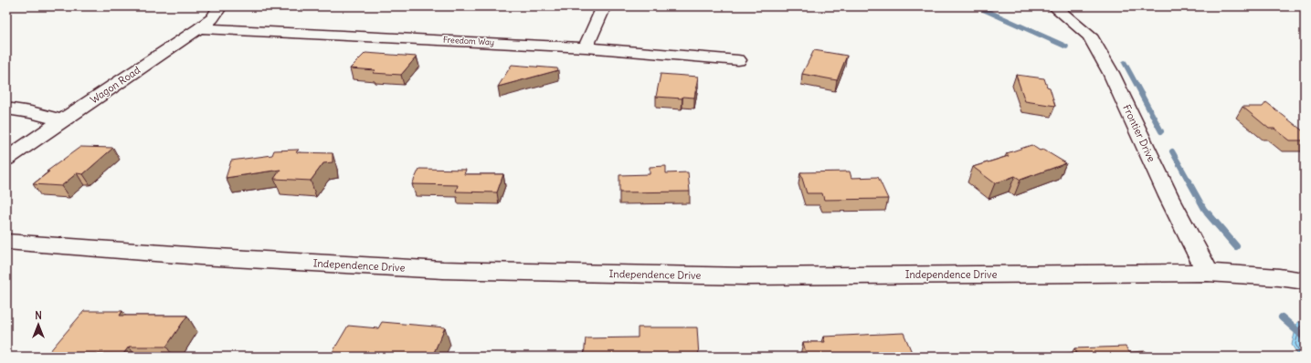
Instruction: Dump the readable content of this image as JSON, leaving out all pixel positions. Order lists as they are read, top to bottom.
{
  "streets": {
    "street": [
      "Freedom Way",
      "Wagon Road",
      "Frontier Drive",
      "Independence Drive"
    ]
  },
  "crossings": [
    ["Freedom Way", "Wagon Road"],
    ["Frontier Drive", "Independence Drive"]
  ],
  "north": "top"
}
